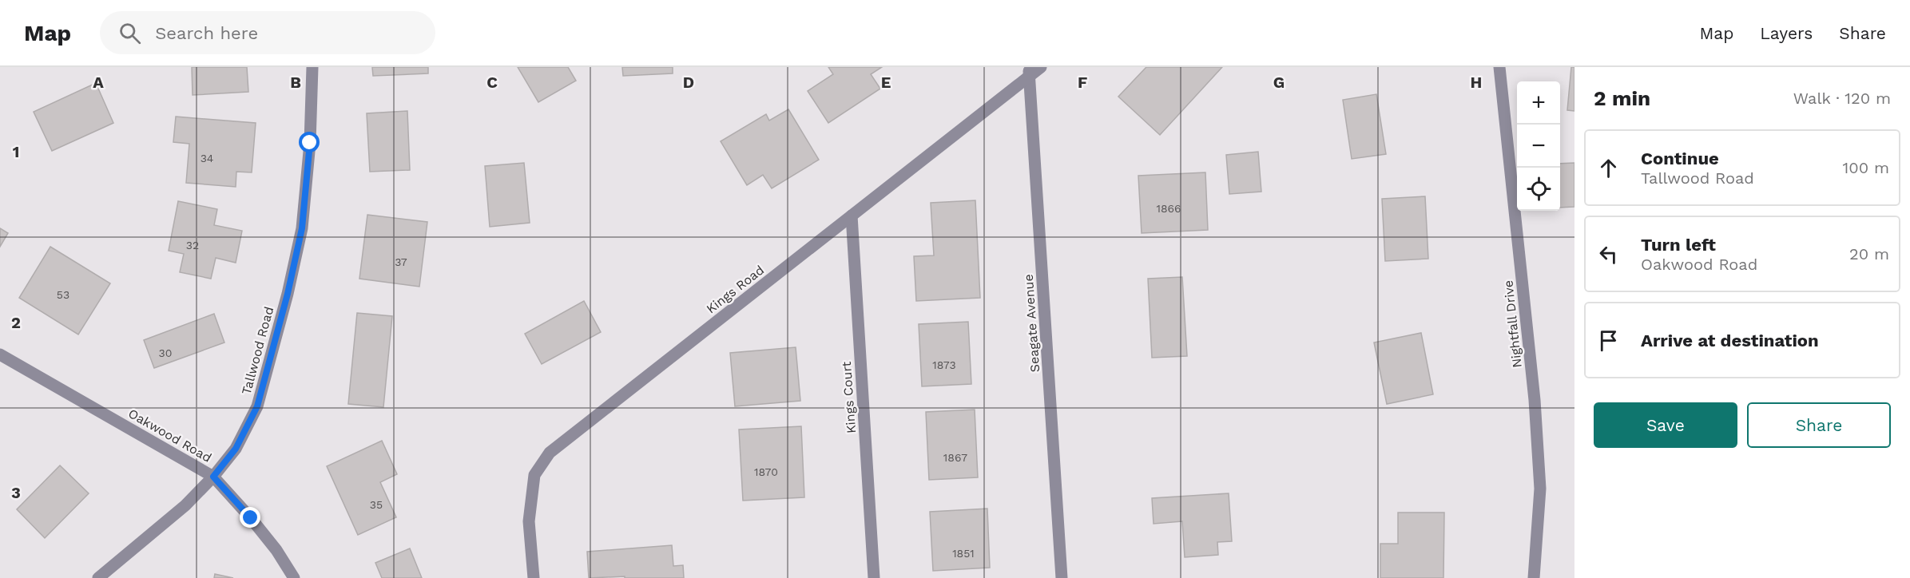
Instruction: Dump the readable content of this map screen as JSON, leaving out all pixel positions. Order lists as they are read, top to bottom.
{
  "streets": {
    "street": [
      "Kings Road",
      "Seagate Avenue",
      "Nightfall Drive",
      "Tallwood Road",
      "Kings Court",
      "Oakwood Road"
    ]
  },
  "crossings": [
    ["Kings Road", "Seagate Avenue"],
    ["Kings Road", "Kings Court"],
    ["Tallwood Road", "Oakwood Road"]
  ],
  "house_numbers": [
    "34",
    "1866",
    "32",
    "37",
    "53",
    "30",
    "1873",
    "1867",
    "1870",
    "35",
    "1851"
  ],
  "page": {
    "header": "Map",
    "search": "Search here",
    "nav": ["Map", "Layers", "Share"],
    "heading": ["2 min", "Walk · 120 m"],
    "map_buttons": ["+", "−"],
    "list": [
      ["Continue", "Tallwood Road", "100 m"],
      ["Turn left", "Oakwood Road", "20 m"],
      "Arrive at destination"
    ],
    "buttons": ["Save", "Share"]
  },
  "grid": {
    "columns": [
      "A",
      "B",
      "C",
      "D",
      "E",
      "F",
      "G",
      "H"
    ],
    "rows": ["1", "2", "3"]
  }
}
